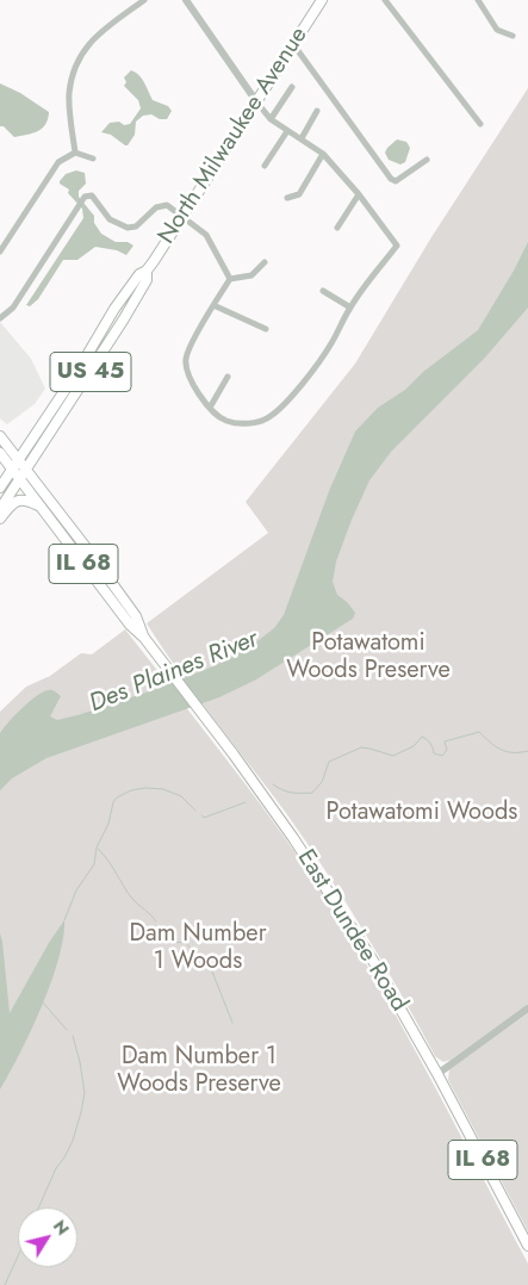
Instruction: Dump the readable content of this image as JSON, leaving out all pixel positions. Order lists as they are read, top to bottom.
{
  "streets": {
    "main road": [
      "North Milwaukee Avenue",
      "US 45",
      "IL 68",
      "East Dundee Road"
    ]
  },
  "crossings": [
    ["North Milwaukee Avenue", "US 45"],
    ["North Milwaukee Avenue", "East Dundee Road"],
    ["US 45", "East Dundee Road"]
  ],
  "water": ["Des Plaines River"],
  "parks": [
    "Potawatomi Woods Preserve",
    "Potawatomi Woods",
    "Dam Number 1 Woods",
    "Dam Number 1 Woods Preserve"
  ],
  "north": "top right"
}
